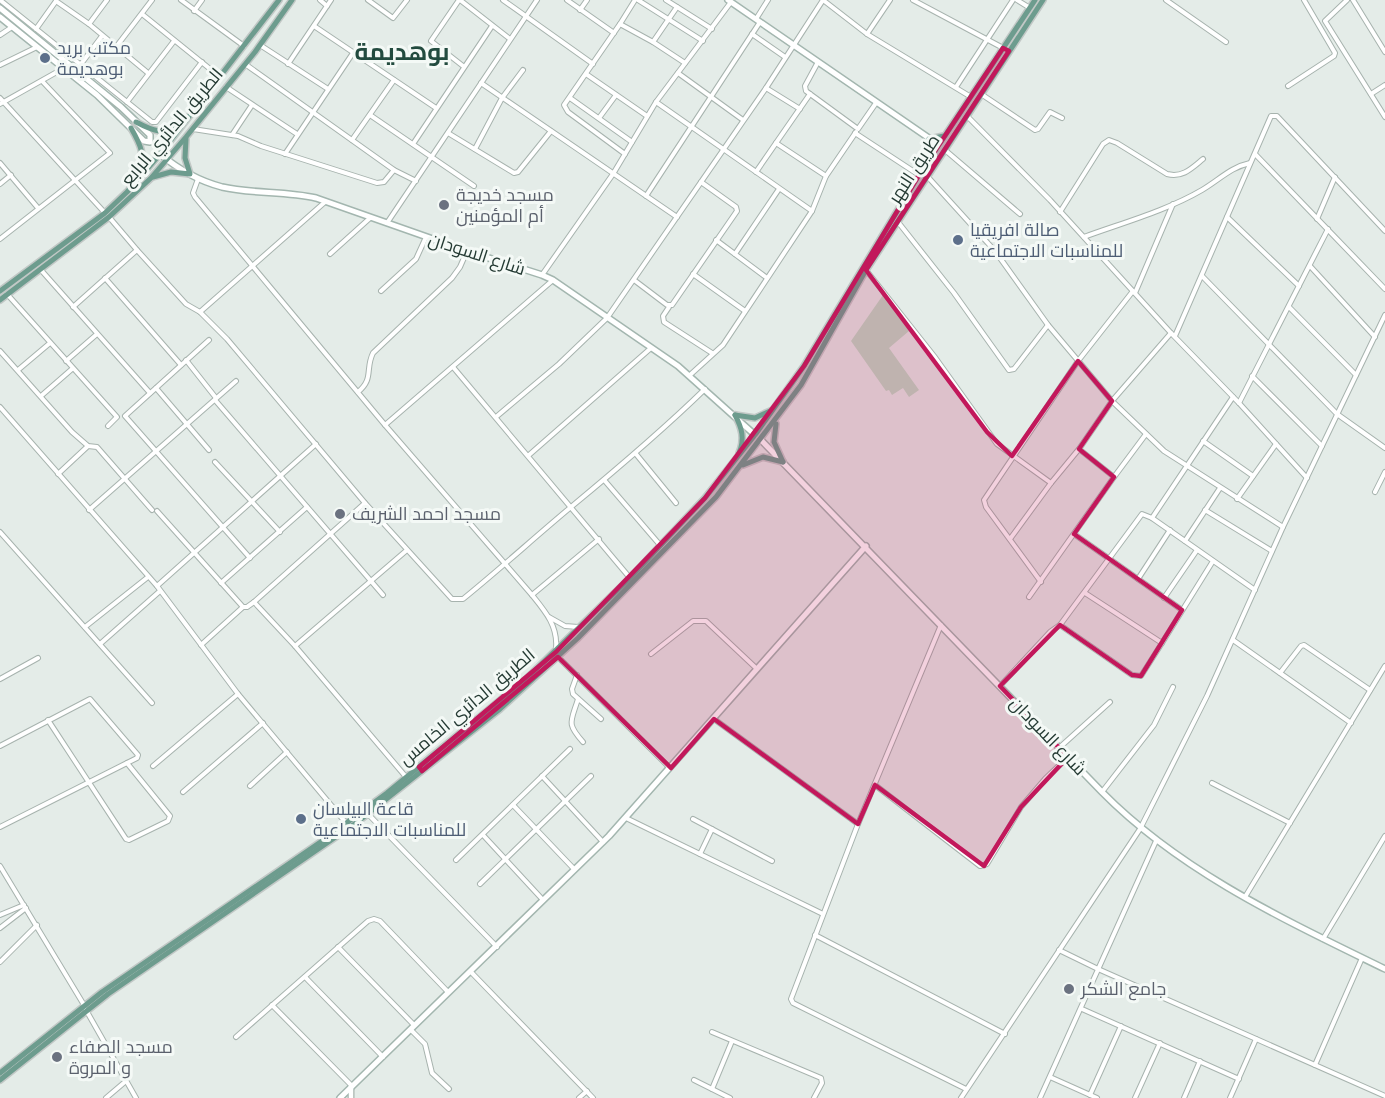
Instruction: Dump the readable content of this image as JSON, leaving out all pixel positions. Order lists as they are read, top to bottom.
{
  "streets": {
    "main road": [
      "الطريق الدائري الرابع",
      "طريق النهر",
      "شارع السودان",
      "الطريق الدائري الخامس"
    ]
  },
  "crossings": [
    ["الطريق الدائري الرابع", "شارع السودان"],
    ["طريق النهر", "الطريق الدائري الخامس"],
    ["شارع السودان", "الطريق الدائري الخامس"]
  ],
  "districts": ["بوهديمة"],
  "places": [
    "مكتب بريد بوهديمة",
    "مسجد خديجة أم المؤمنين",
    "صالة افريقيا للمناسبات الاجتماعية",
    "مسجد احمد الشريف",
    "قاعة البيلسان للمناسبات الاجتماعية",
    "جامع الشكر",
    "مسجد الصفاء و المروة"
  ]
}
